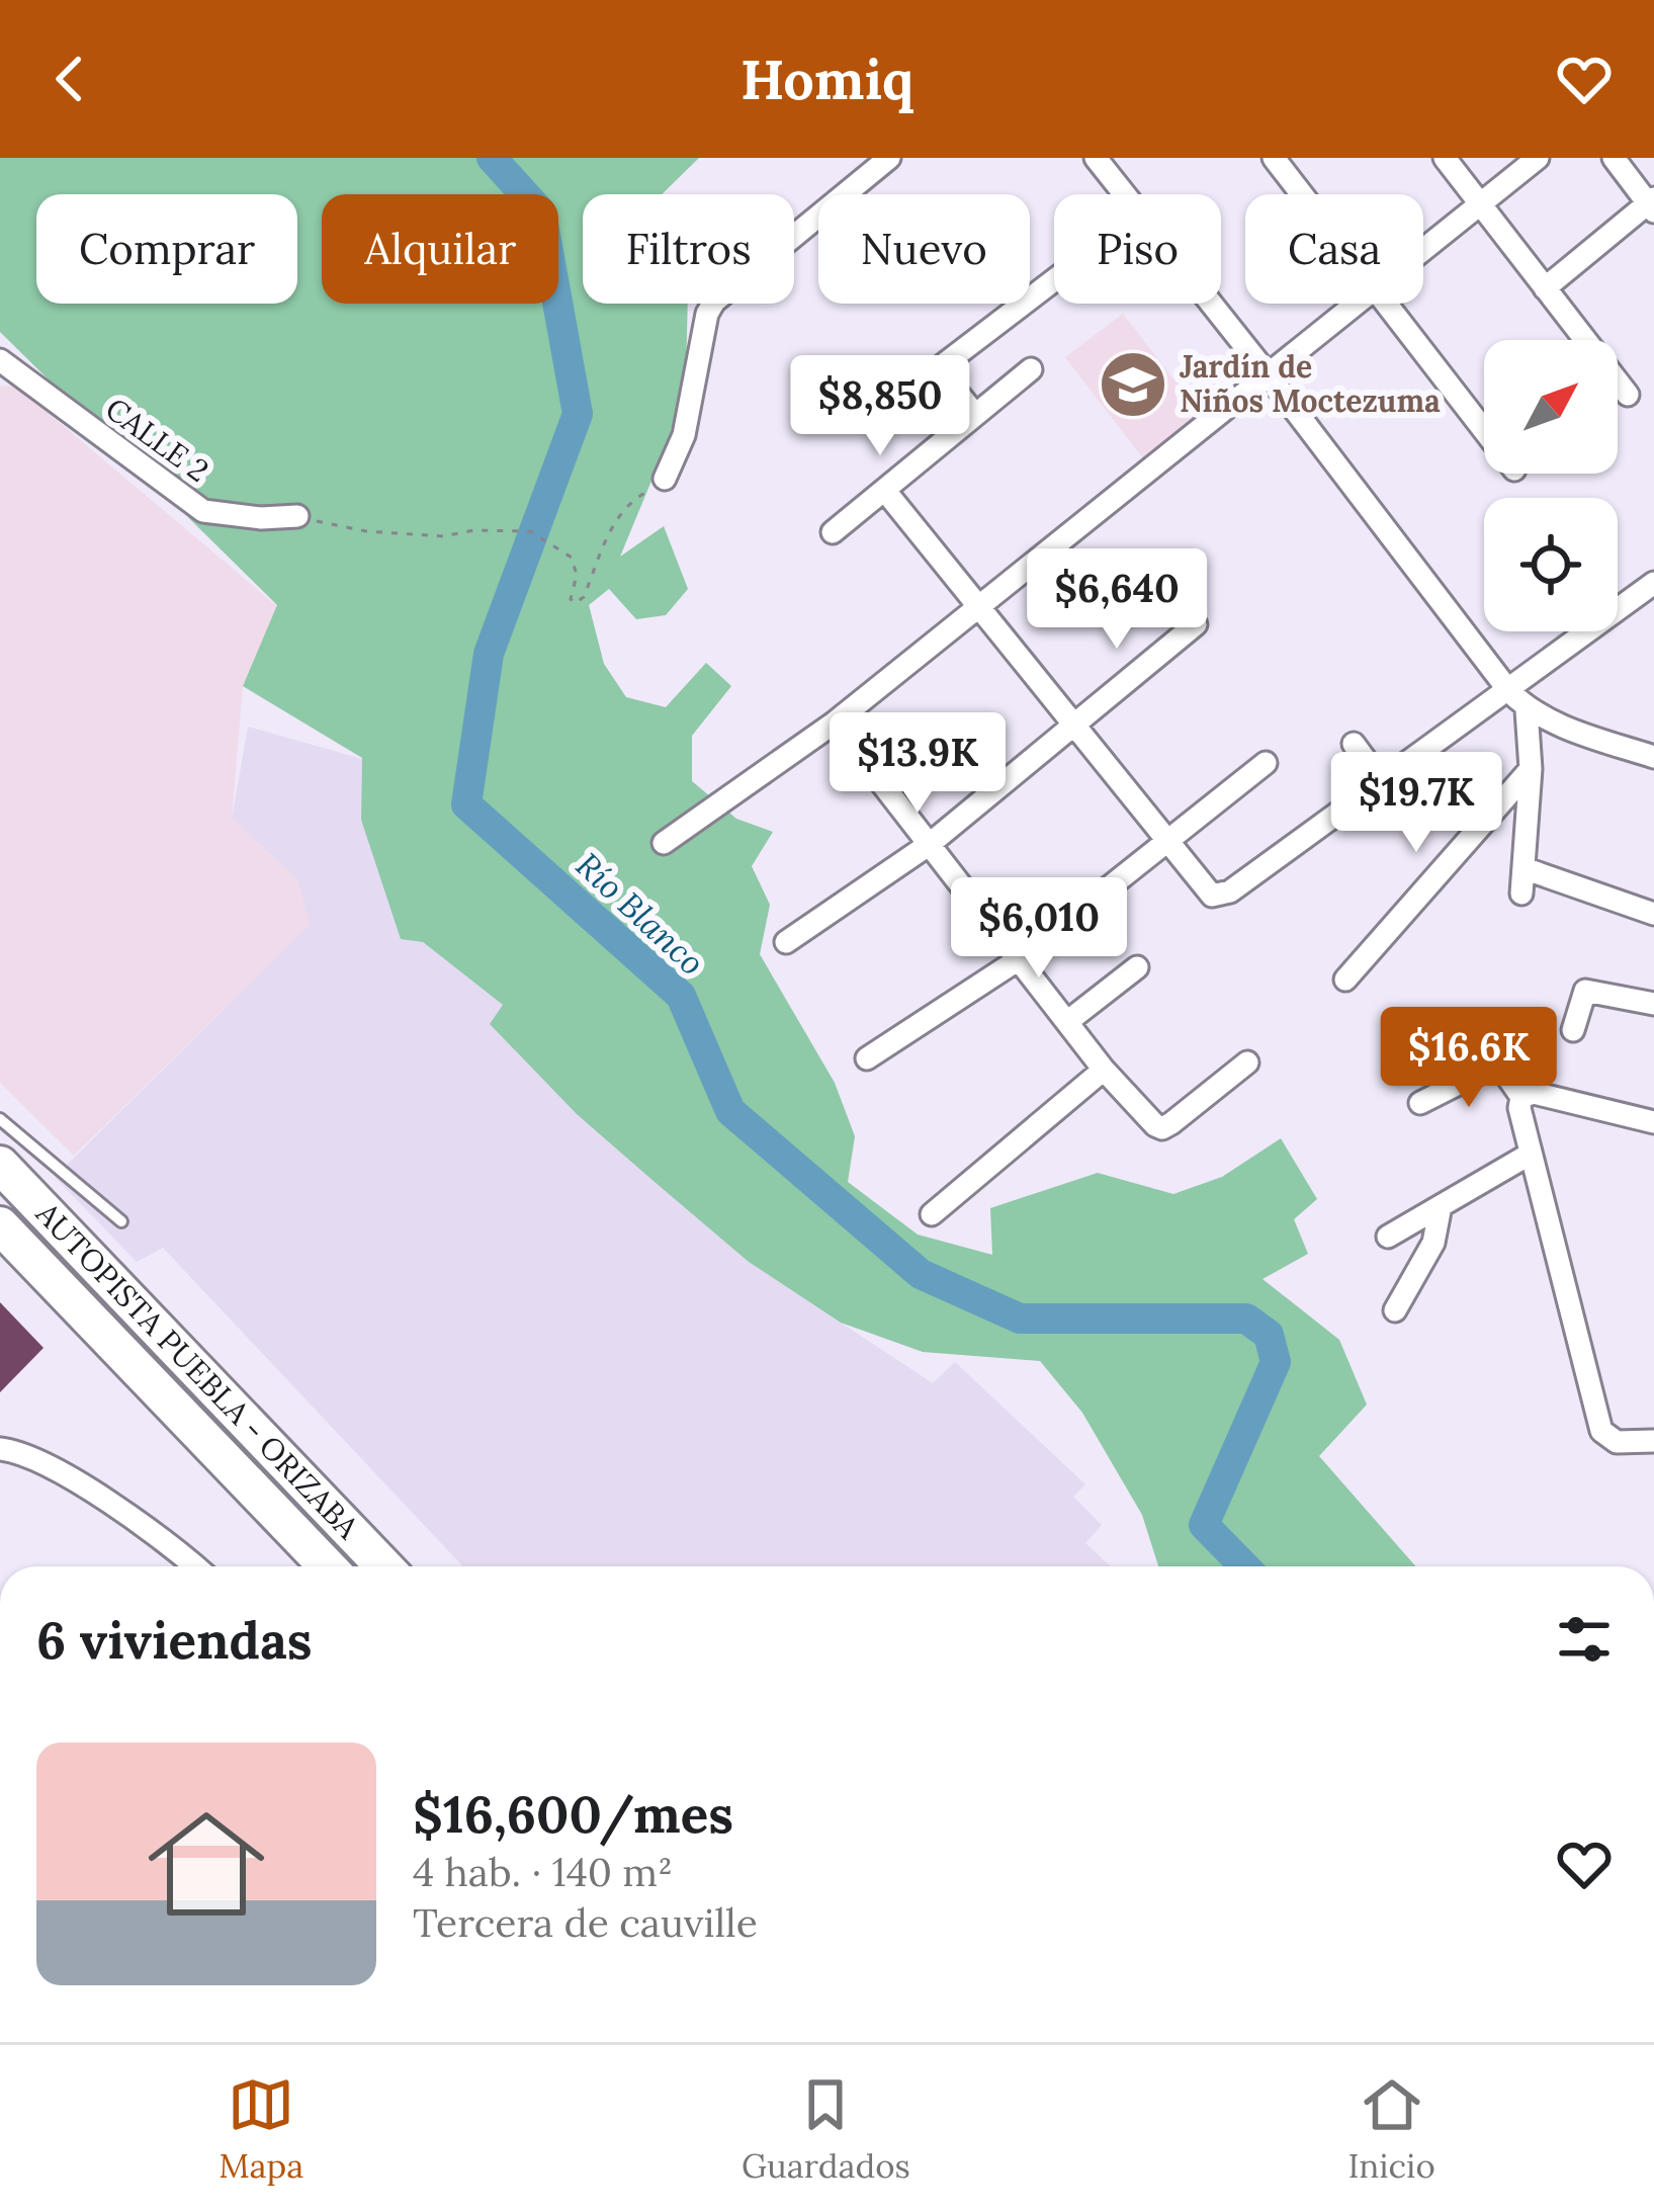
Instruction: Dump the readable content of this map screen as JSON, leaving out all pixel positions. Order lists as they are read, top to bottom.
{
  "streets": {
    "highway": ["AUTOPISTA PUEBLA - ORIZABA"],
    "street": ["CALLE 2"]
  },
  "water": ["Río Blanco"],
  "places": {
    "school or university": ["Jardín de Niños Moctezuma"]
  },
  "north": "top right",
  "page": {
    "header": "Homiq",
    "chip": [
      "Comprar",
      "Alquilar",
      "Filtros",
      "Nuevo",
      "Piso",
      "Casa"
    ],
    "price": [
      "$8,850",
      "$6,640",
      "$13.9K",
      "$19.7K",
      "$6,010",
      "$16.6K"
    ],
    "heading": "6 viviendas",
    "list": [
      {
        "name": "$16,600/mes",
        "note": "4 hab. · 140 m² · Tercera de cauville"
      }
    ],
    "tabs": ["Mapa", "Guardados", "Inicio"]
  }
}
